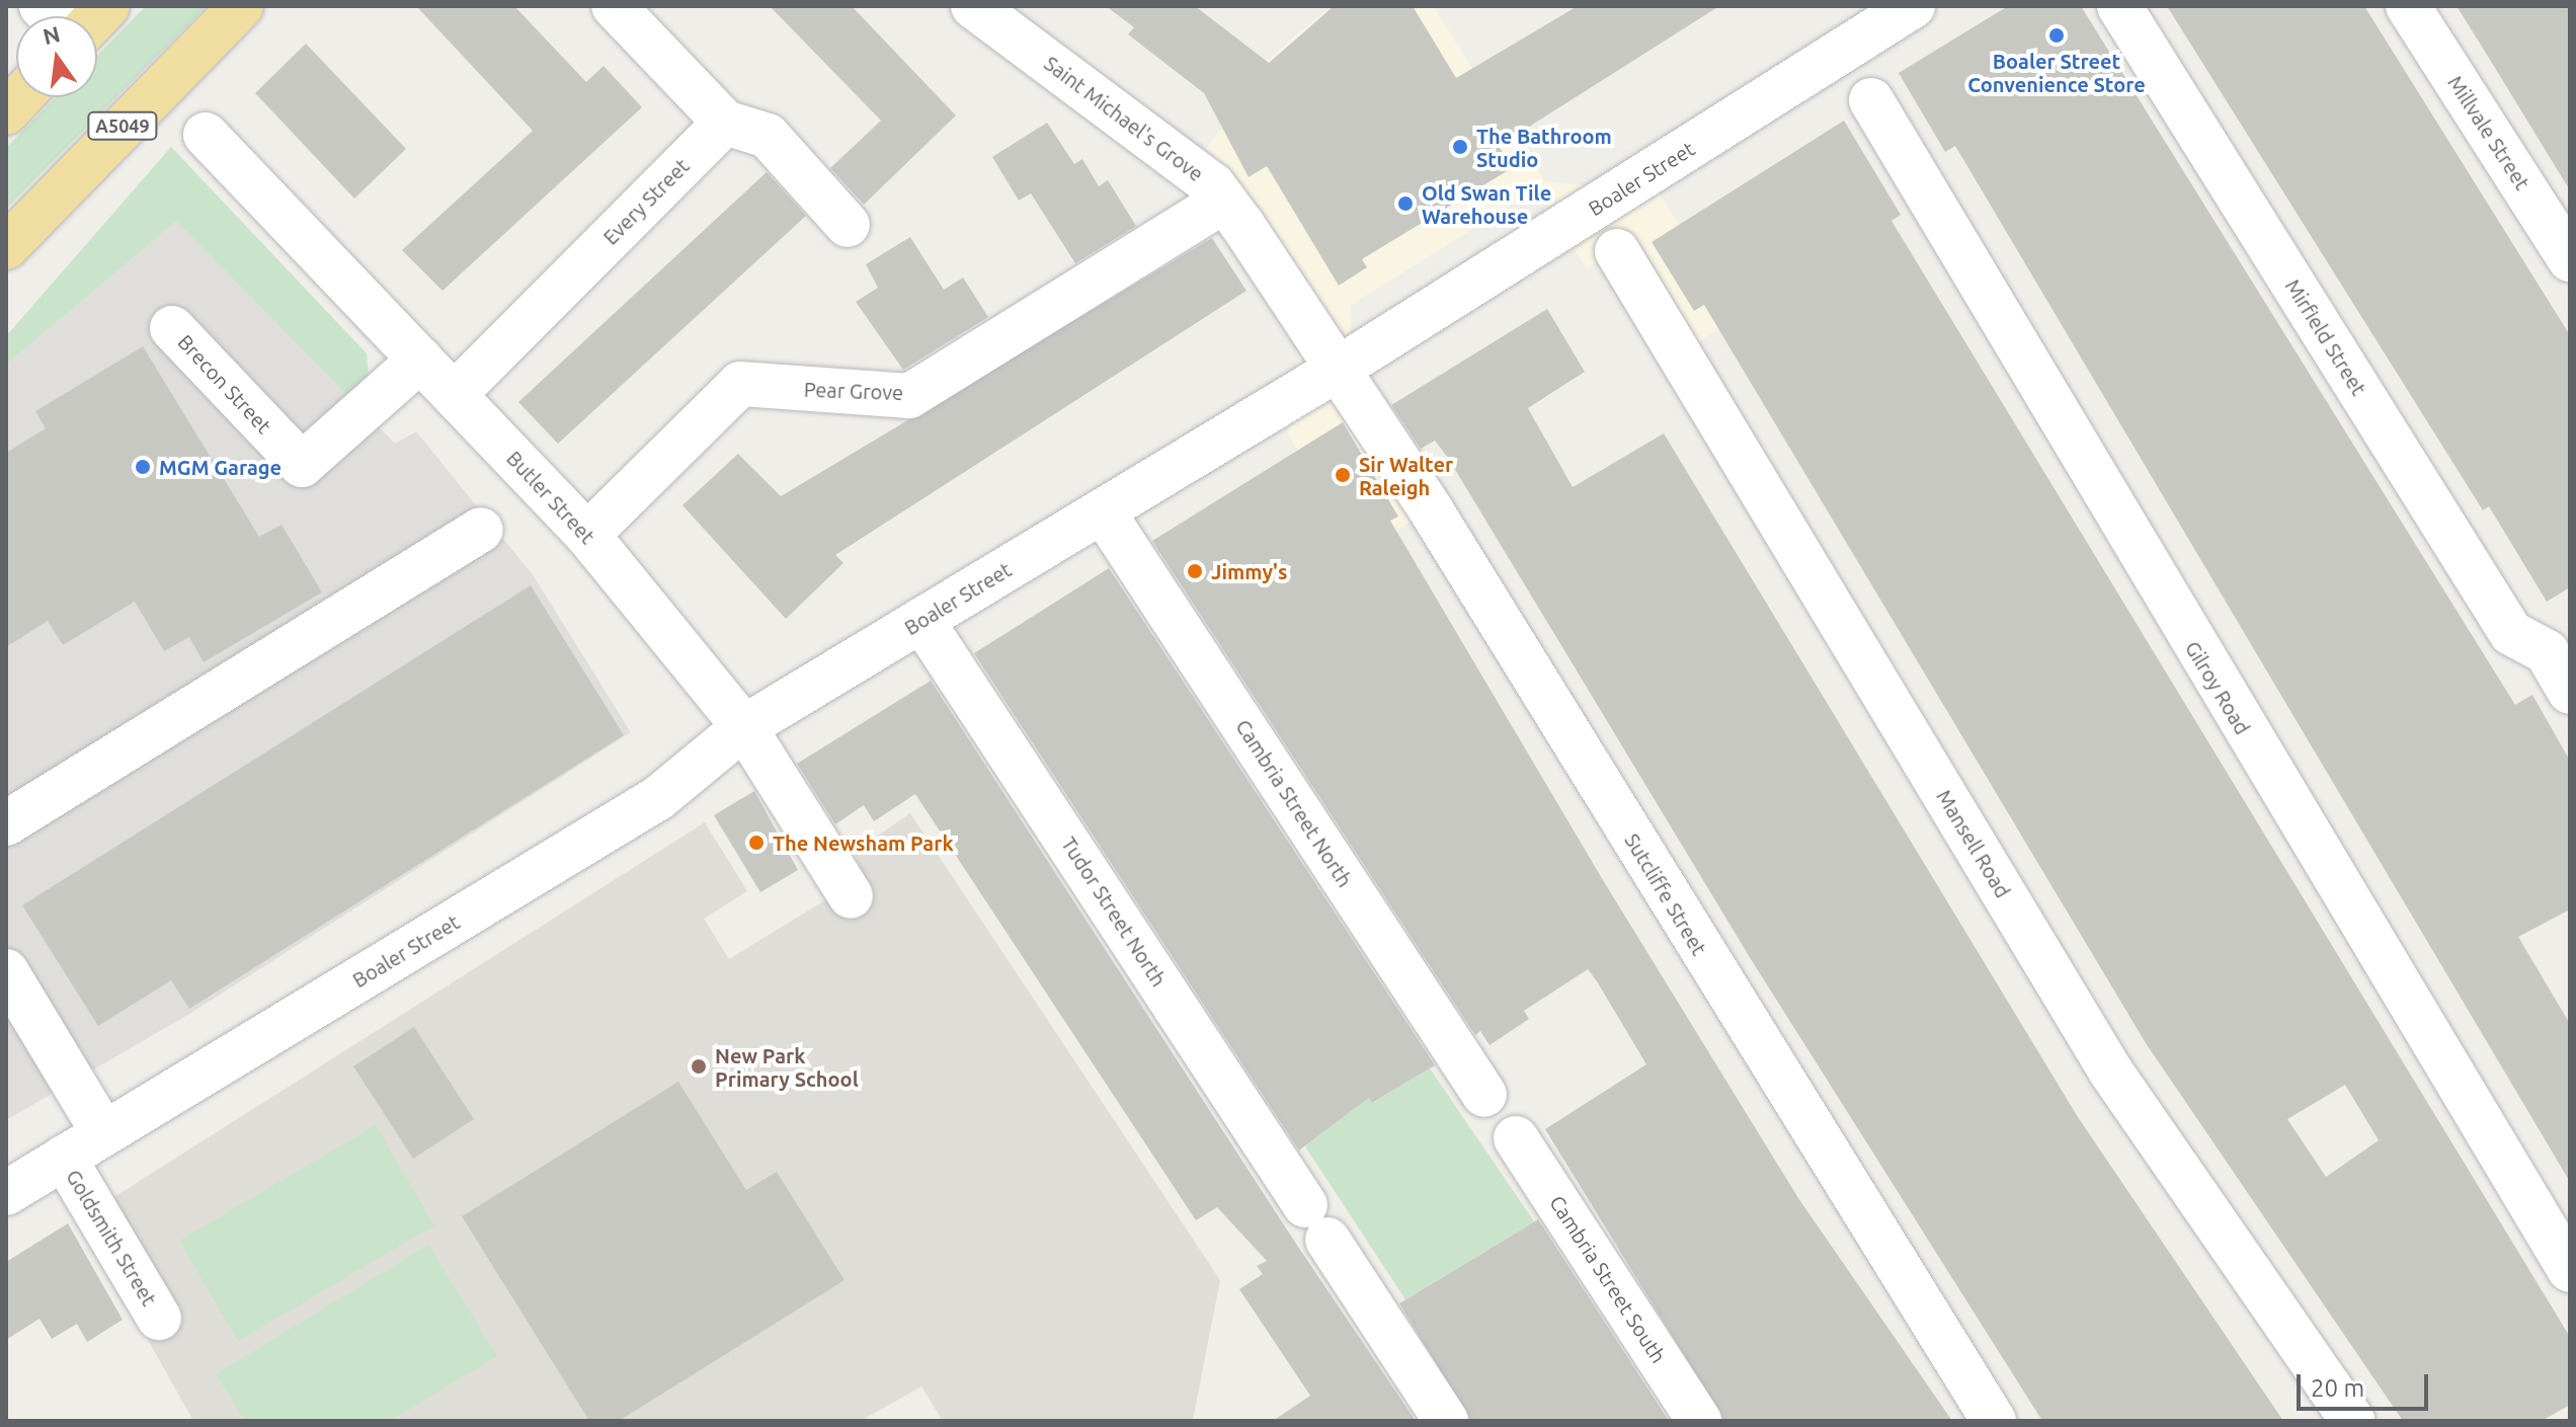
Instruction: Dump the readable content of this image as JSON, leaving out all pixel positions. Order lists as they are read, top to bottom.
{
  "streets": {
    "highway": ["A5049"],
    "street": [
      "Saint Michael's Grove",
      "Millvale Street",
      "Boaler Street",
      "Every Street",
      "Mirfield Street",
      "Brecon Street",
      "Pear Grove",
      "Butler Street",
      "Gilroy Road",
      "Cambria Street North",
      "Mansell Road",
      "Sutcliffe Street",
      "Tudor Street North",
      "Goldsmith Street",
      "Cambria Street South"
    ]
  },
  "crossings": [
    ["Saint Michael's Grove", "Boaler Street"],
    ["Saint Michael's Grove", "Pear Grove"],
    ["Saint Michael's Grove", "Sutcliffe Street"],
    ["Boaler Street", "Butler Street"],
    ["Boaler Street", "Cambria Street North"],
    ["Boaler Street", "Sutcliffe Street"],
    ["Boaler Street", "Tudor Street North"],
    ["Boaler Street", "Goldsmith Street"],
    ["Every Street", "Butler Street"],
    ["Brecon Street", "Butler Street"],
    ["Pear Grove", "Butler Street"]
  ],
  "places": [
    "Boaler Street Convenience Store",
    "The Bathroom Studio",
    "Old Swan Tile Warehouse",
    "MGM Garage",
    "Sir Walter Raleigh",
    "Jimmy's",
    "The Newsham Park",
    "New Park Primary School"
  ],
  "scale_bar": "20 m",
  "north": "top"
}
